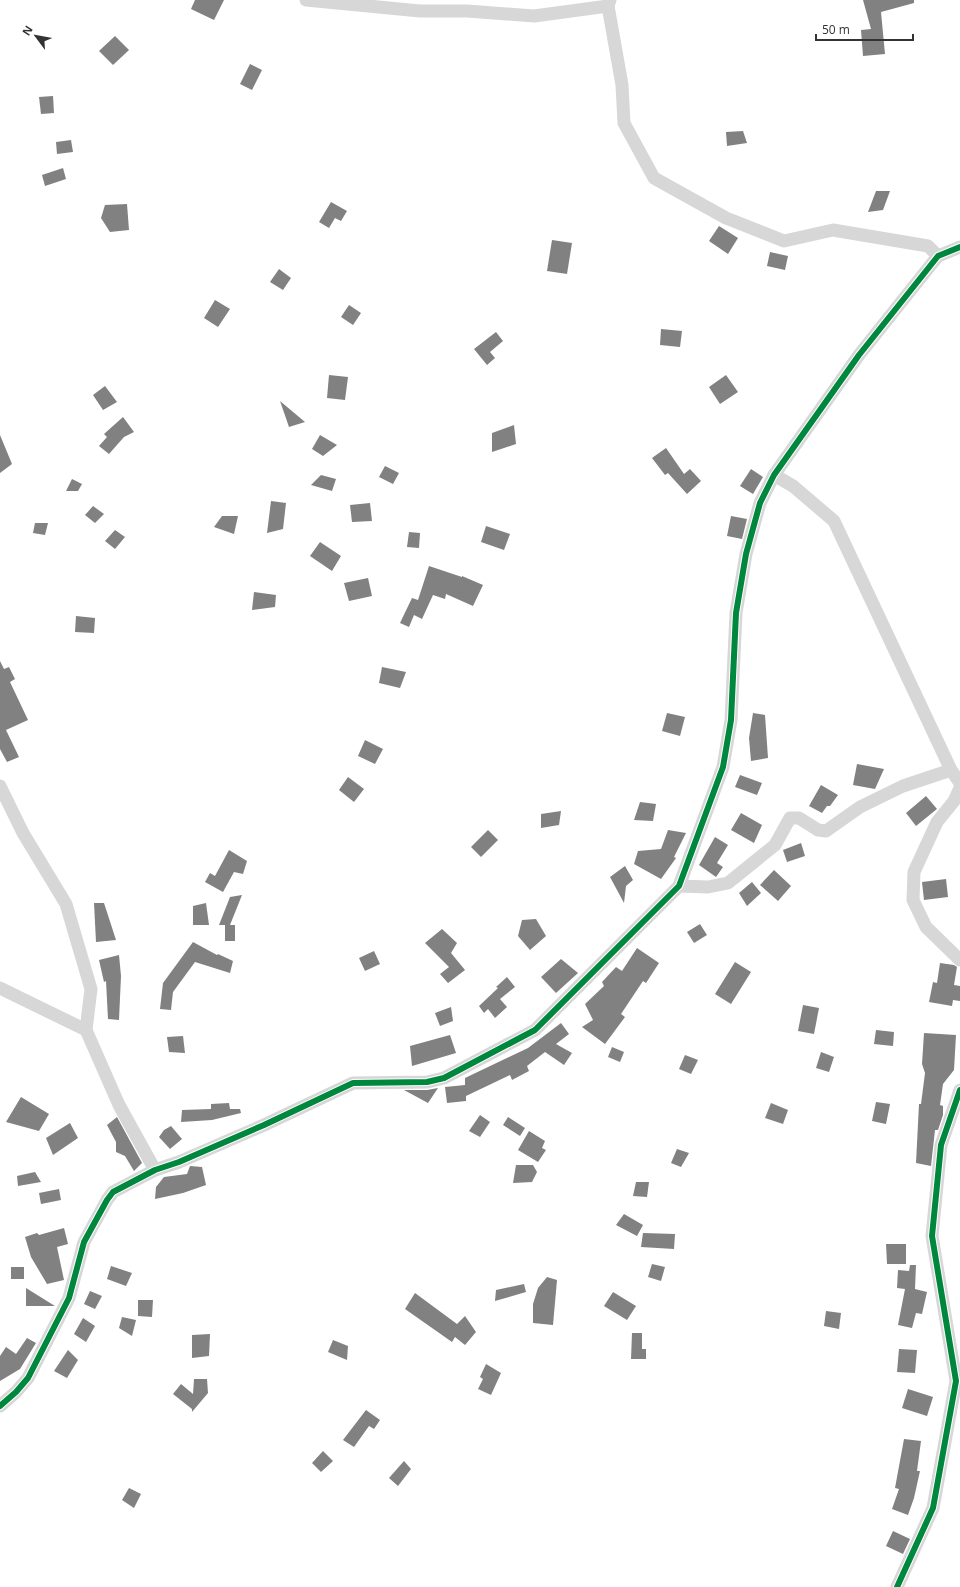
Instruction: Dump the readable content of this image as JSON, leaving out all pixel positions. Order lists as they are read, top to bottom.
{
  "scale_bar": "50 m",
  "north": "top left"
}
